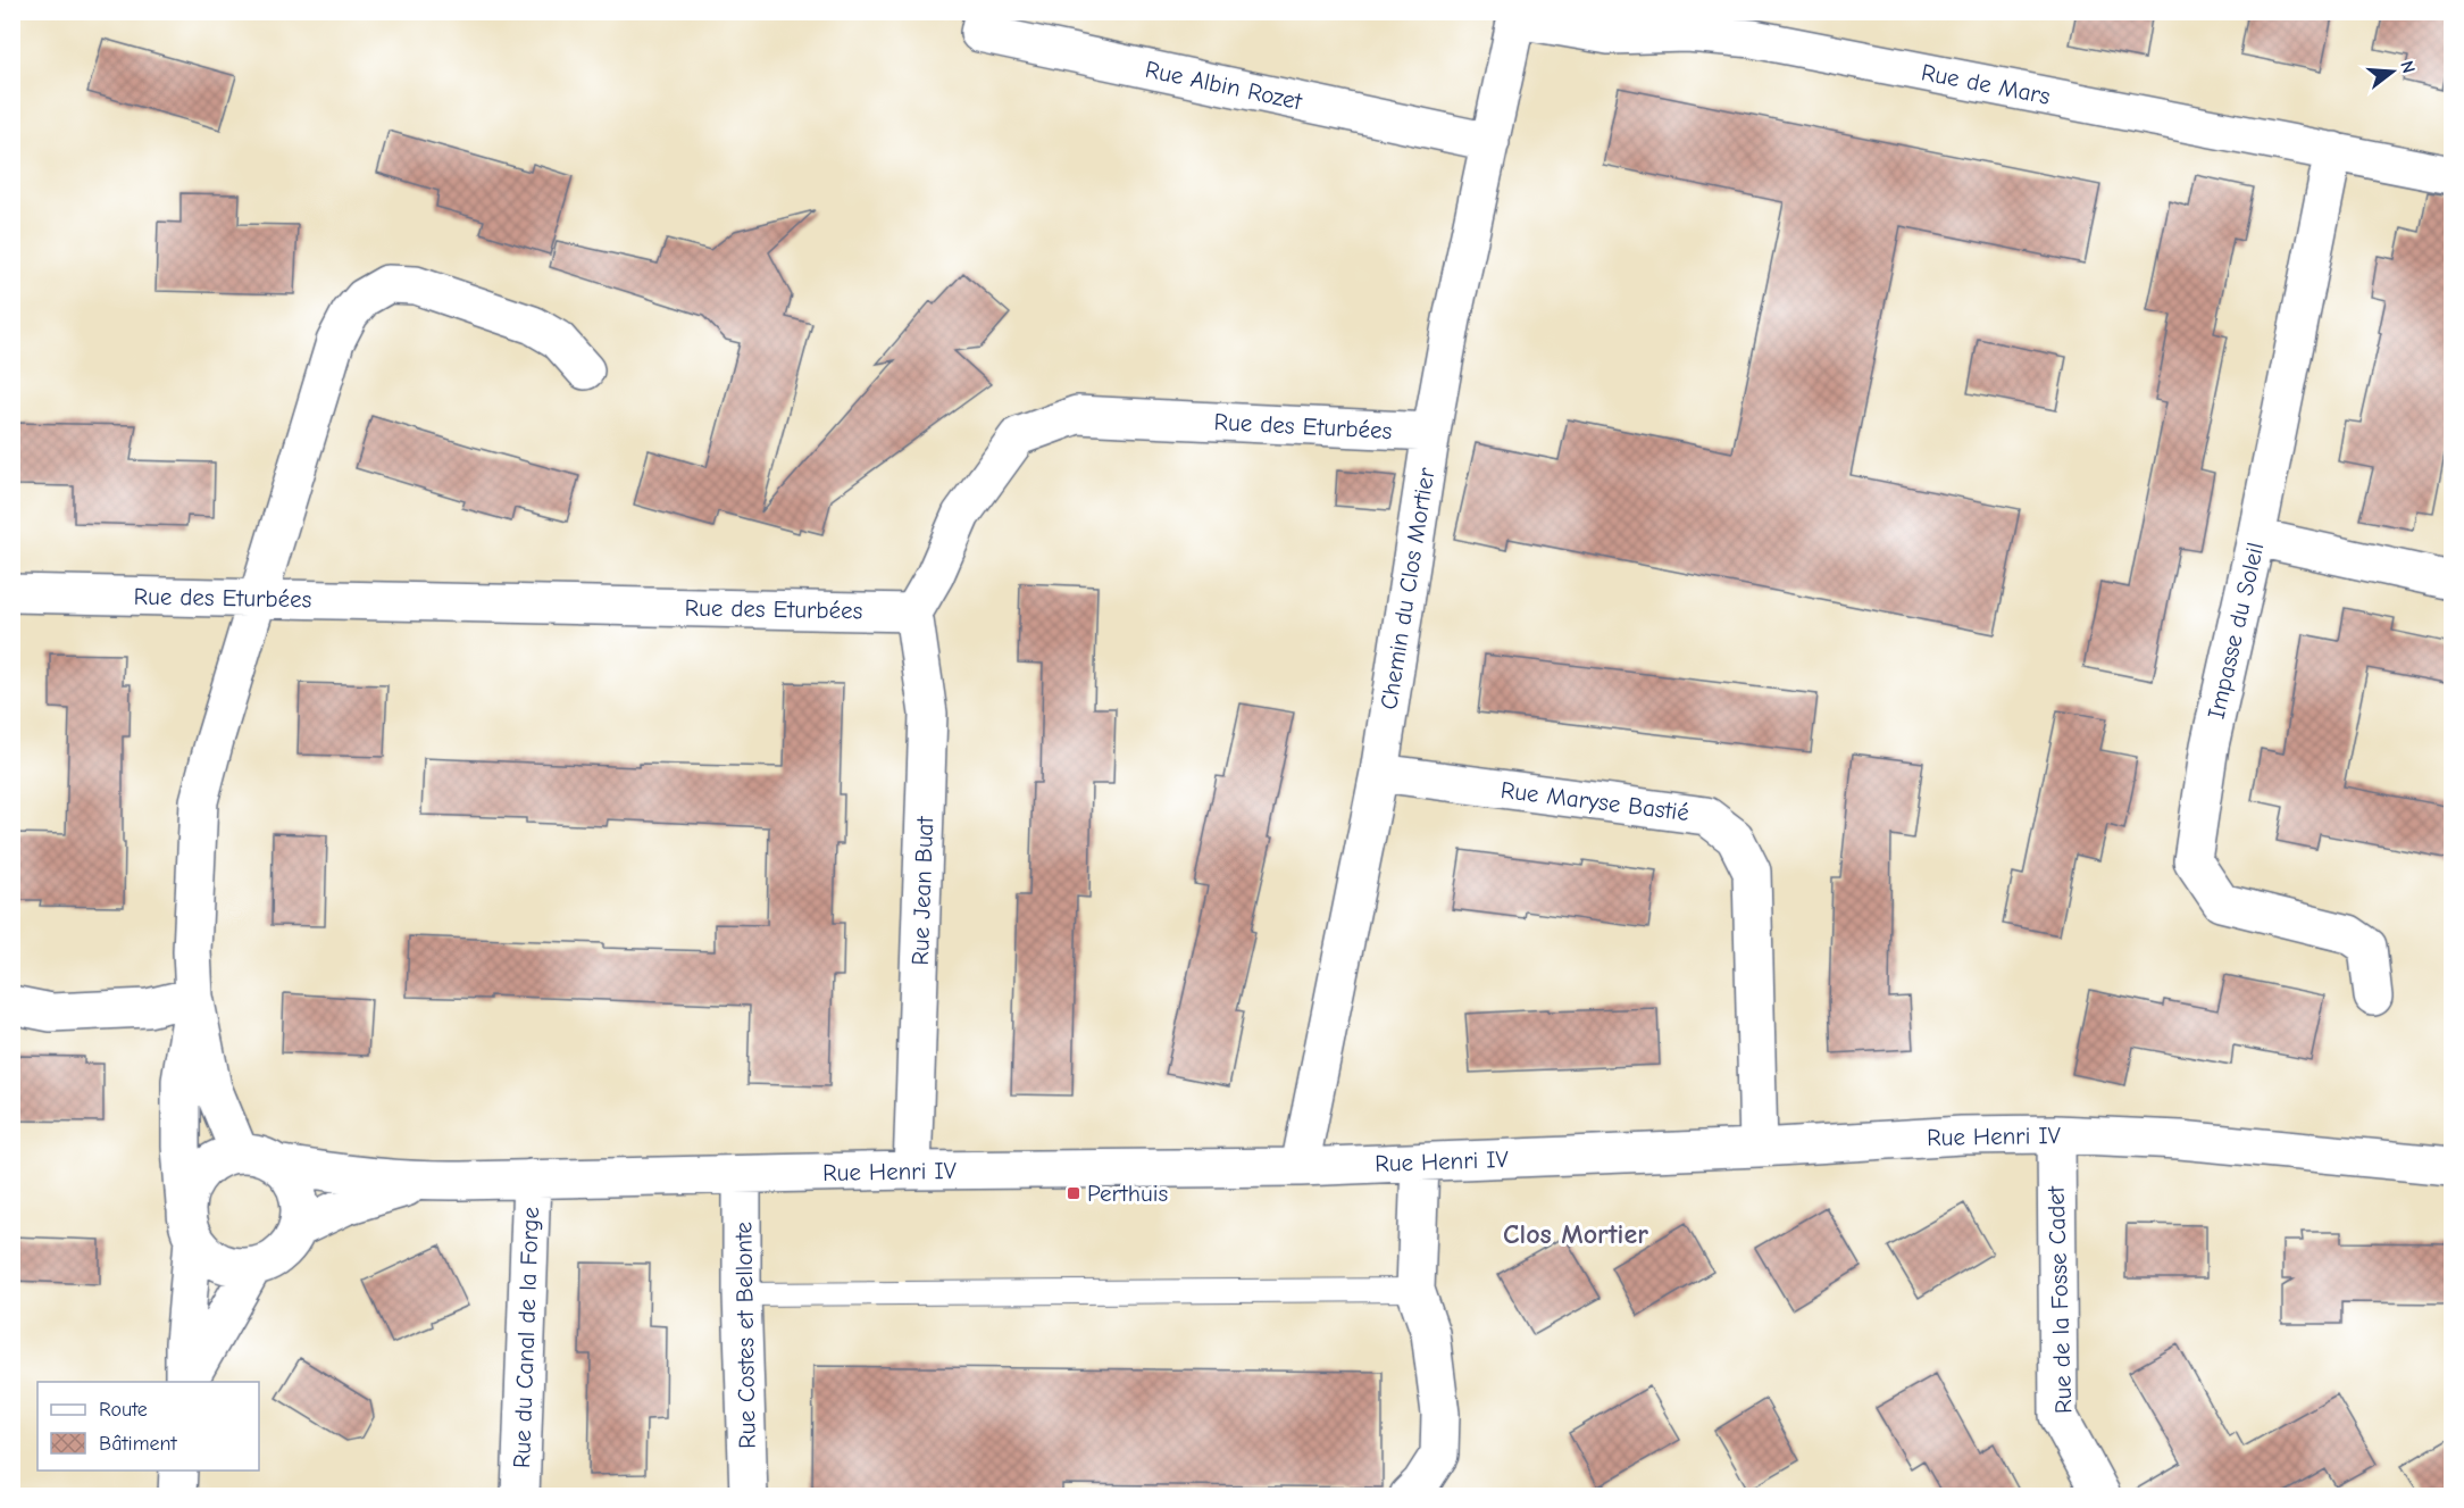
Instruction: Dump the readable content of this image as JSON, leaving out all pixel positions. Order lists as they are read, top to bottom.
{
  "streets": {
    "street": [
      "Rue de Mars",
      "Rue Albin Rozet",
      "Rue des Eturbées",
      "Chemin du Clos Mortier",
      "Impasse du Soleil",
      "Rue Maryse Bastié",
      "Rue Jean Buat",
      "Rue Henri IV",
      "Rue de la Fosse Cadet",
      "Rue Costes et Bellonte",
      "Rue du Canal de la Forge"
    ]
  },
  "crossings": [
    ["Rue de Mars", "Chemin du Clos Mortier"],
    ["Rue de Mars", "Impasse du Soleil"],
    ["Rue Albin Rozet", "Chemin du Clos Mortier"],
    ["Rue des Eturbées", "Chemin du Clos Mortier"],
    ["Rue des Eturbées", "Rue Jean Buat"],
    ["Chemin du Clos Mortier", "Rue Maryse Bastié"],
    ["Chemin du Clos Mortier", "Rue Henri IV"],
    ["Rue Maryse Bastié", "Rue Henri IV"],
    ["Rue Jean Buat", "Rue Henri IV"],
    ["Rue Henri IV", "Rue de la Fosse Cadet"],
    ["Rue Henri IV", "Rue Costes et Bellonte"],
    ["Rue Henri IV", "Rue du Canal de la Forge"]
  ],
  "districts": ["Clos Mortier"],
  "places": {
    "transit": ["Perthuis"]
  },
  "legend": ["Route", "Bâtiment"],
  "north": "right"
}
